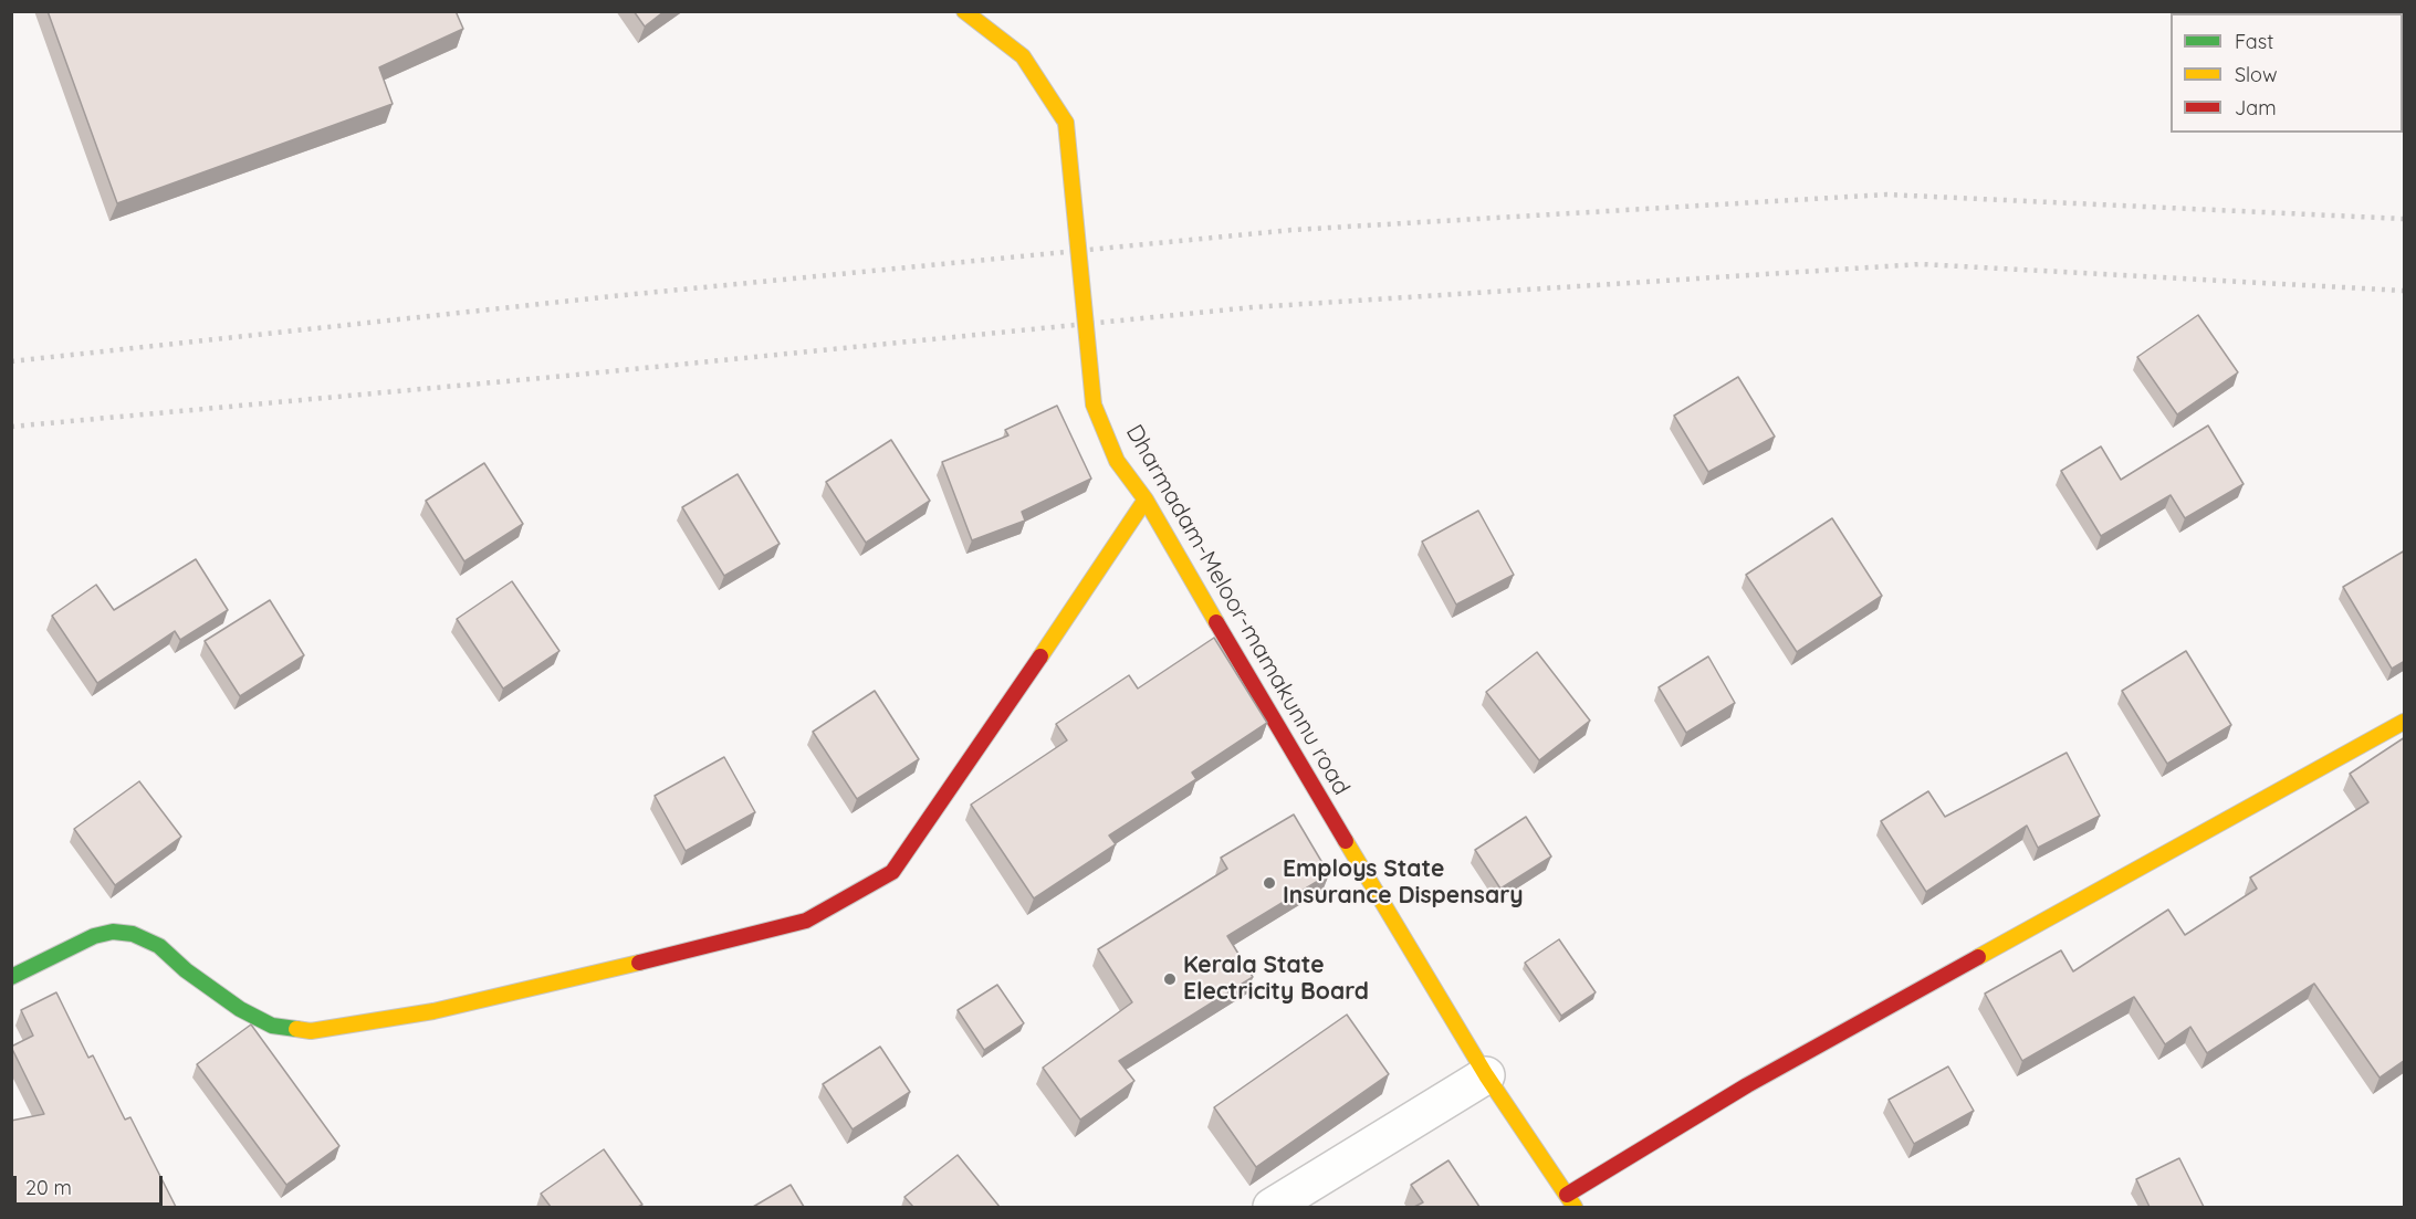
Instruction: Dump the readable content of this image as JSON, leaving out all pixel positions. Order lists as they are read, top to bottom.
{
  "streets": {
    "street": ["Dharmadam-Meloor-mamakunnu road"]
  },
  "places": ["Employs State Insurance Dispensary", "Kerala State Electricity Board"],
  "legend": ["Fast", "Slow", "Jam"],
  "scale_bar": "20 m"
}
